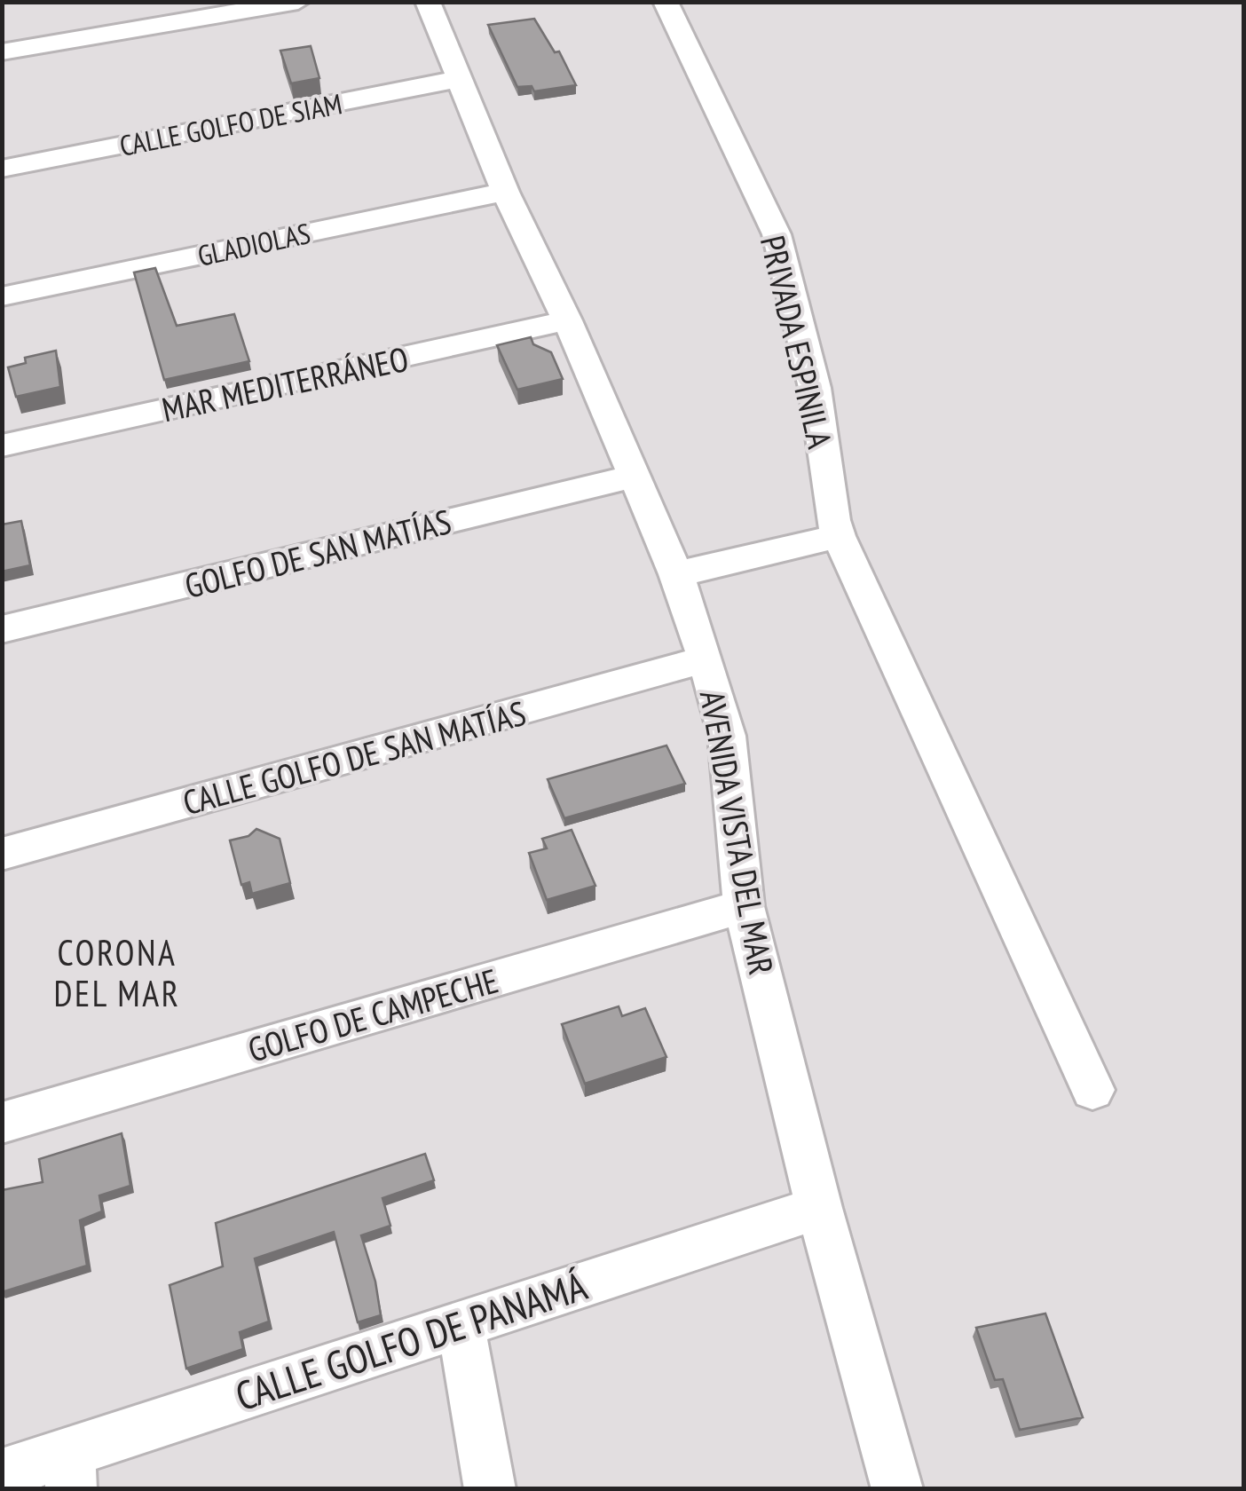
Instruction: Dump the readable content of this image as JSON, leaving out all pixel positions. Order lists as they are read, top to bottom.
{
  "streets": {
    "street": [
      "CALLE GOLFO DE SIAM",
      "GLADIOLAS",
      "PRIVADA ESPINILA",
      "MAR MEDITERRÁNEO",
      "GOLFO DE SAN MATÍAS",
      "CALLE GOLFO DE SAN MATÍAS",
      "AVENIDA VISTA DEL MAR",
      "GOLFO DE CAMPECHE",
      "CALLE GOLFO DE PANAMÁ"
    ]
  },
  "crossings": [
    ["CALLE GOLFO DE SIAM", "AVENIDA VISTA DEL MAR"],
    ["GLADIOLAS", "AVENIDA VISTA DEL MAR"],
    ["MAR MEDITERRÁNEO", "AVENIDA VISTA DEL MAR"],
    ["GOLFO DE SAN MATÍAS", "AVENIDA VISTA DEL MAR"],
    ["CALLE GOLFO DE SAN MATÍAS", "AVENIDA VISTA DEL MAR"],
    ["AVENIDA VISTA DEL MAR", "GOLFO DE CAMPECHE"],
    ["AVENIDA VISTA DEL MAR", "CALLE GOLFO DE PANAMÁ"]
  ],
  "districts": ["CORONA DEL MAR"]
}
